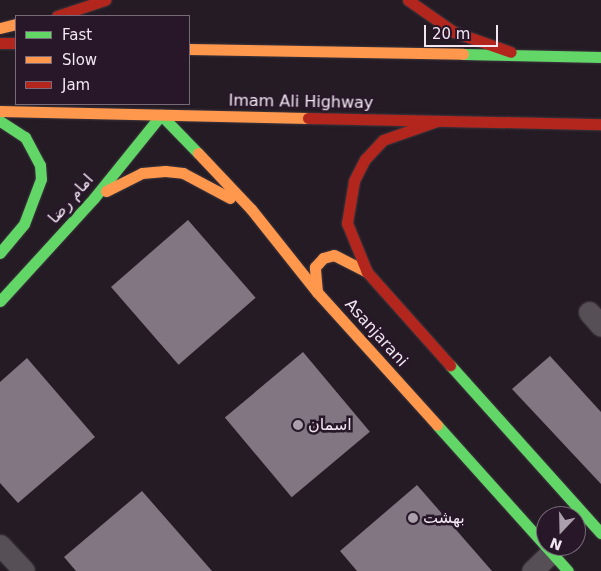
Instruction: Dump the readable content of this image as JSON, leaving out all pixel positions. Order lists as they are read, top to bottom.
{
  "streets": {
    "main road": ["Imam Ali Highway", "امام رضا", "Asanjarani"]
  },
  "crossings": [
    ["Imam Ali Highway", "امام رضا"],
    ["Imam Ali Highway", "Asanjarani"],
    ["امام رضا", "Asanjarani"]
  ],
  "places": ["اسمان", "بهشت"],
  "legend": ["Fast", "Slow", "Jam"],
  "scale_bar": "20 m",
  "north": "bottom"
}
